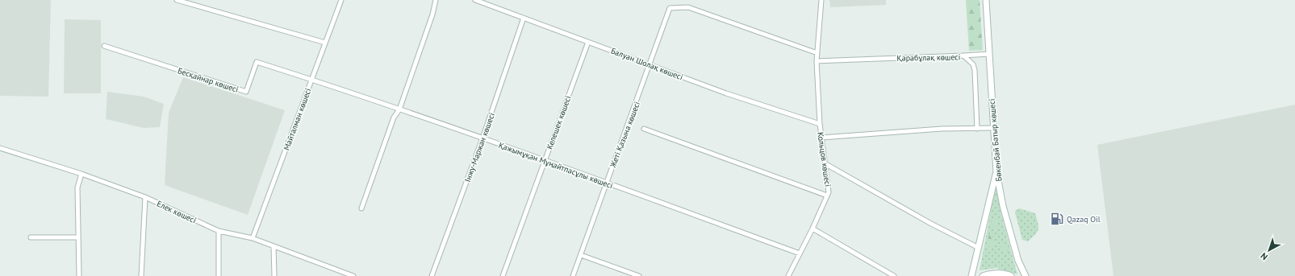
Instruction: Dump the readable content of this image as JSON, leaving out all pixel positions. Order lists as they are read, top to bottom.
{
  "streets": {
    "main road": ["Бөкенбай Батыр көшесі"],
    "street": [
      "Қарабұлақ көшесі",
      "Балуан Шолақ көшесі",
      "Бесқайнар көшесі",
      "Майталман көшесі",
      "Келешек көшесі",
      "Жеті Қазына көшесі",
      "Інжу-Маржан көшесі",
      "Кольцов көшесі",
      "Қажымұқан Мұңайтпасұлы көшесі",
      "Елек көшесі"
    ]
  },
  "crossings": [
    ["Қарабұлақ көшесі", "Кольцов көшесі"],
    ["Балуан Шолақ көшесі", "Келешек көшесі"],
    ["Балуан Шолақ көшесі", "Жеті Қазына көшесі"],
    ["Балуан Шолақ көшесі", "Інжу-Маржан көшесі"],
    ["Балуан Шолақ көшесі", "Кольцов көшесі"],
    ["Бесқайнар көшесі", "Майталман көшесі"],
    ["Бесқайнар көшесі", "Қажымұқан Мұңайтпасұлы көшесі"],
    ["Майталман көшесі", "Қажымұқан Мұңайтпасұлы көшесі"],
    ["Майталман көшесі", "Елек көшесі"],
    ["Келешек көшесі", "Қажымұқан Мұңайтпасұлы көшесі"],
    ["Жеті Қазына көшесі", "Кольцов көшесі"],
    ["Жеті Қазына көшесі", "Қажымұқан Мұңайтпасұлы көшесі"],
    ["Інжу-Маржан көшесі", "Қажымұқан Мұңайтпасұлы көшесі"],
    ["Кольцов көшесі", "Қажымұқан Мұңайтпасұлы көшесі"]
  ],
  "places": {
    "fuel station": ["Qazaq Oil"]
  },
  "north": "bottom left"
}
